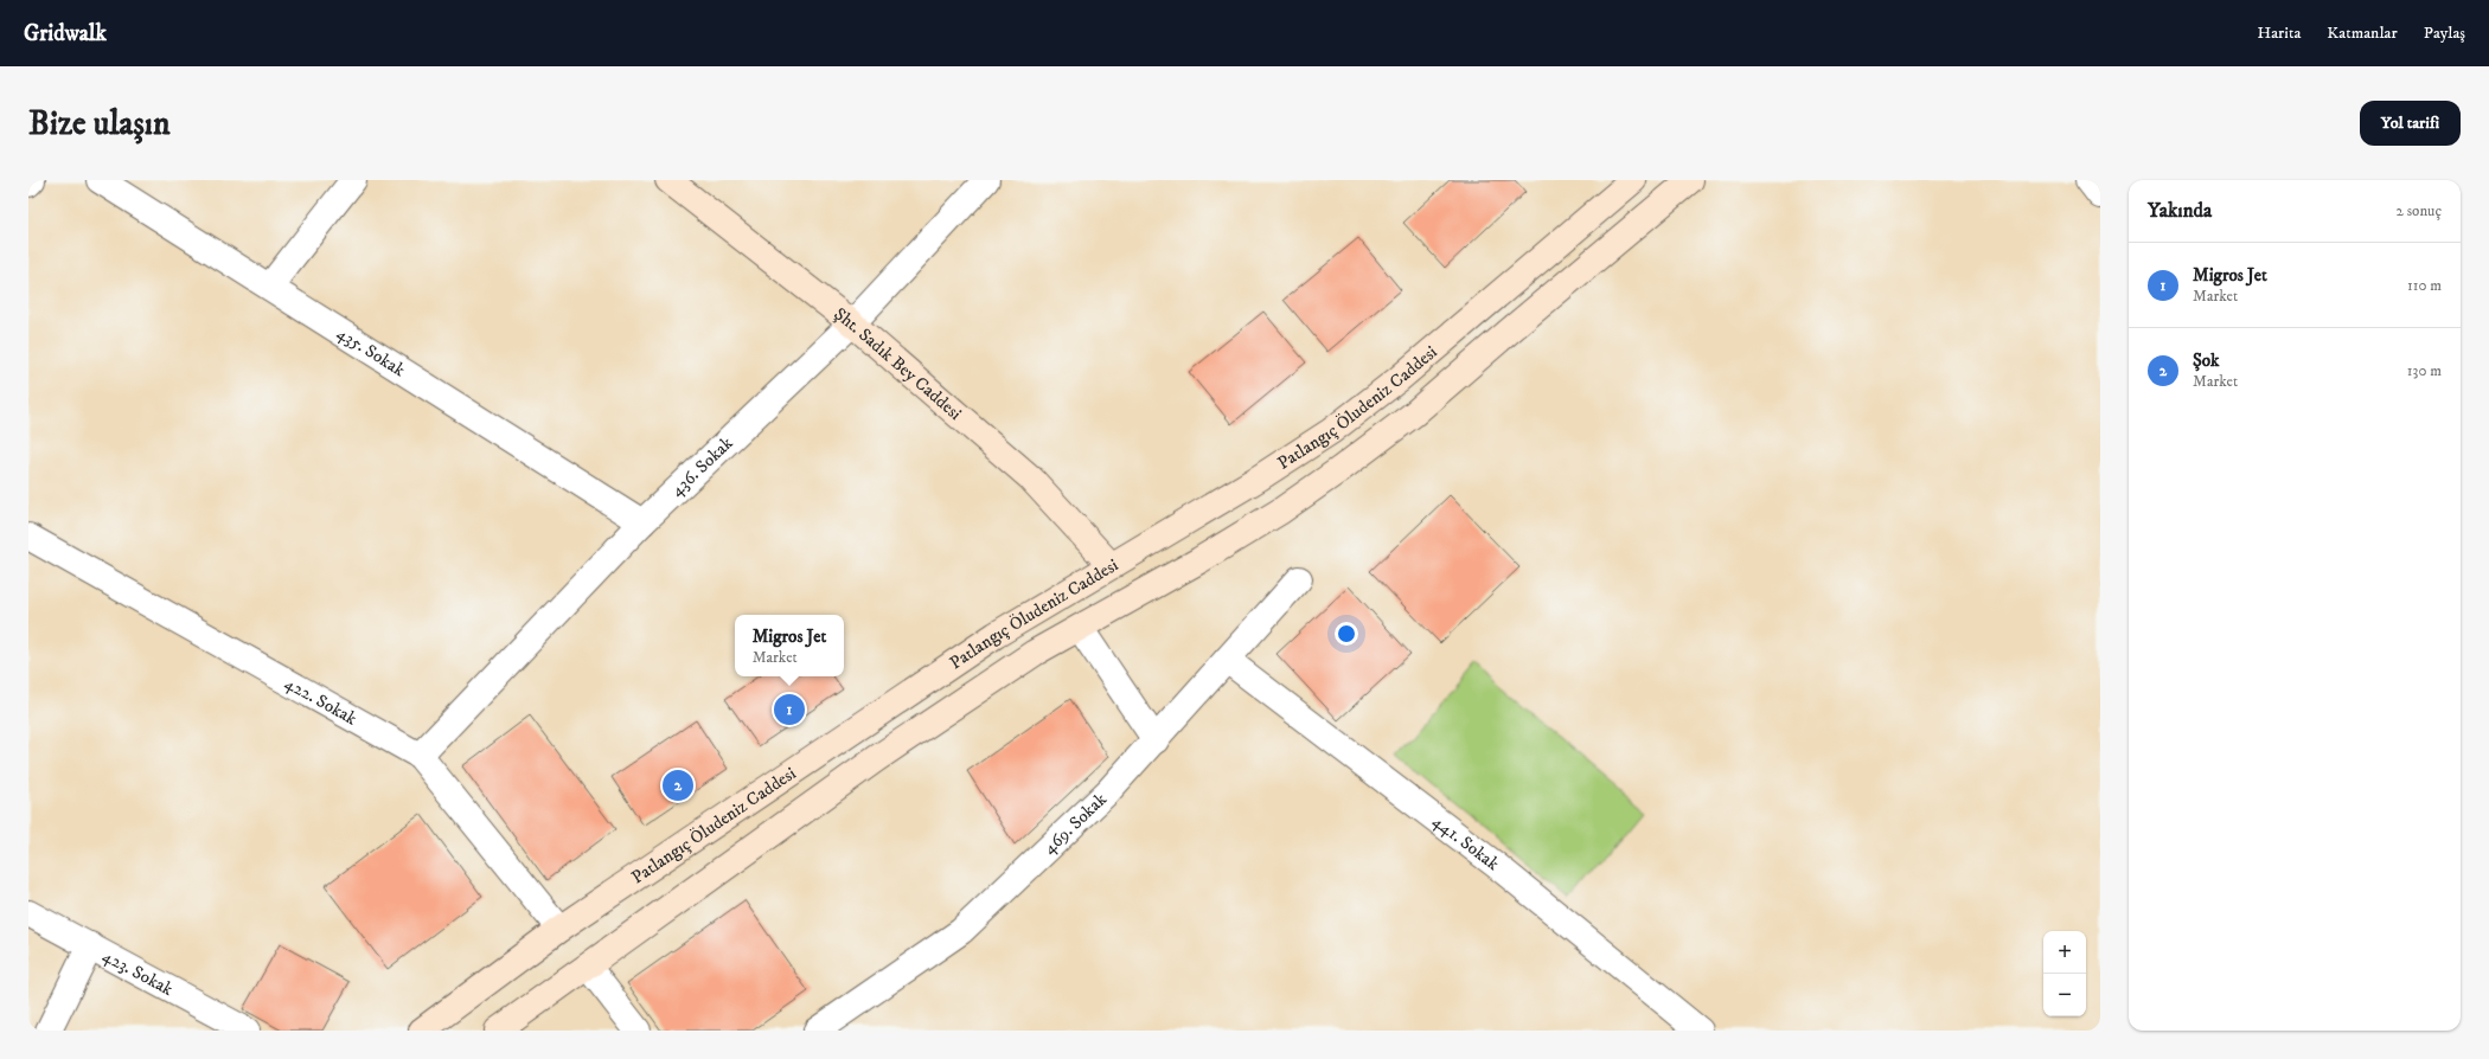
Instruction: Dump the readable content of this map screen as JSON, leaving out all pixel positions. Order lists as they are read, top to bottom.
{
  "streets": {
    "main road": ["Şht. Sadık Bey Caddesi", "Patlangıç Öludeniz Caddesi"],
    "street": [
      "435. Sokak",
      "436. Sokak",
      "422. Sokak",
      "469. Sokak",
      "441. Sokak",
      "423. Sokak"
    ]
  },
  "crossings": [
    ["435. Sokak", "436. Sokak"],
    ["Şht. Sadık Bey Caddesi", "Patlangıç Öludeniz Caddesi"],
    ["Şht. Sadık Bey Caddesi", "436. Sokak"],
    ["Patlangıç Öludeniz Caddesi", "422. Sokak"],
    ["436. Sokak", "422. Sokak"],
    ["469. Sokak", "441. Sokak"]
  ],
  "page": {
    "header": "Gridwalk",
    "nav": ["Harita", "Katmanlar", "Paylaş"],
    "buttons": "Yol tarifi",
    "title": "Bize ulaşın",
    "heading": ["Yakında", "2 sonuç"],
    "list": [
      {
        "mark": "1",
        "name": "Migros Jet",
        "note": "Market",
        "value": "110 m"
      },
      {
        "mark": "2",
        "name": "Şok",
        "note": "Market",
        "value": "130 m"
      }
    ],
    "popup": ["Migros Jet", "Market"],
    "pins": ["1", "2"],
    "map_buttons": ["+", "−"]
  }
}
